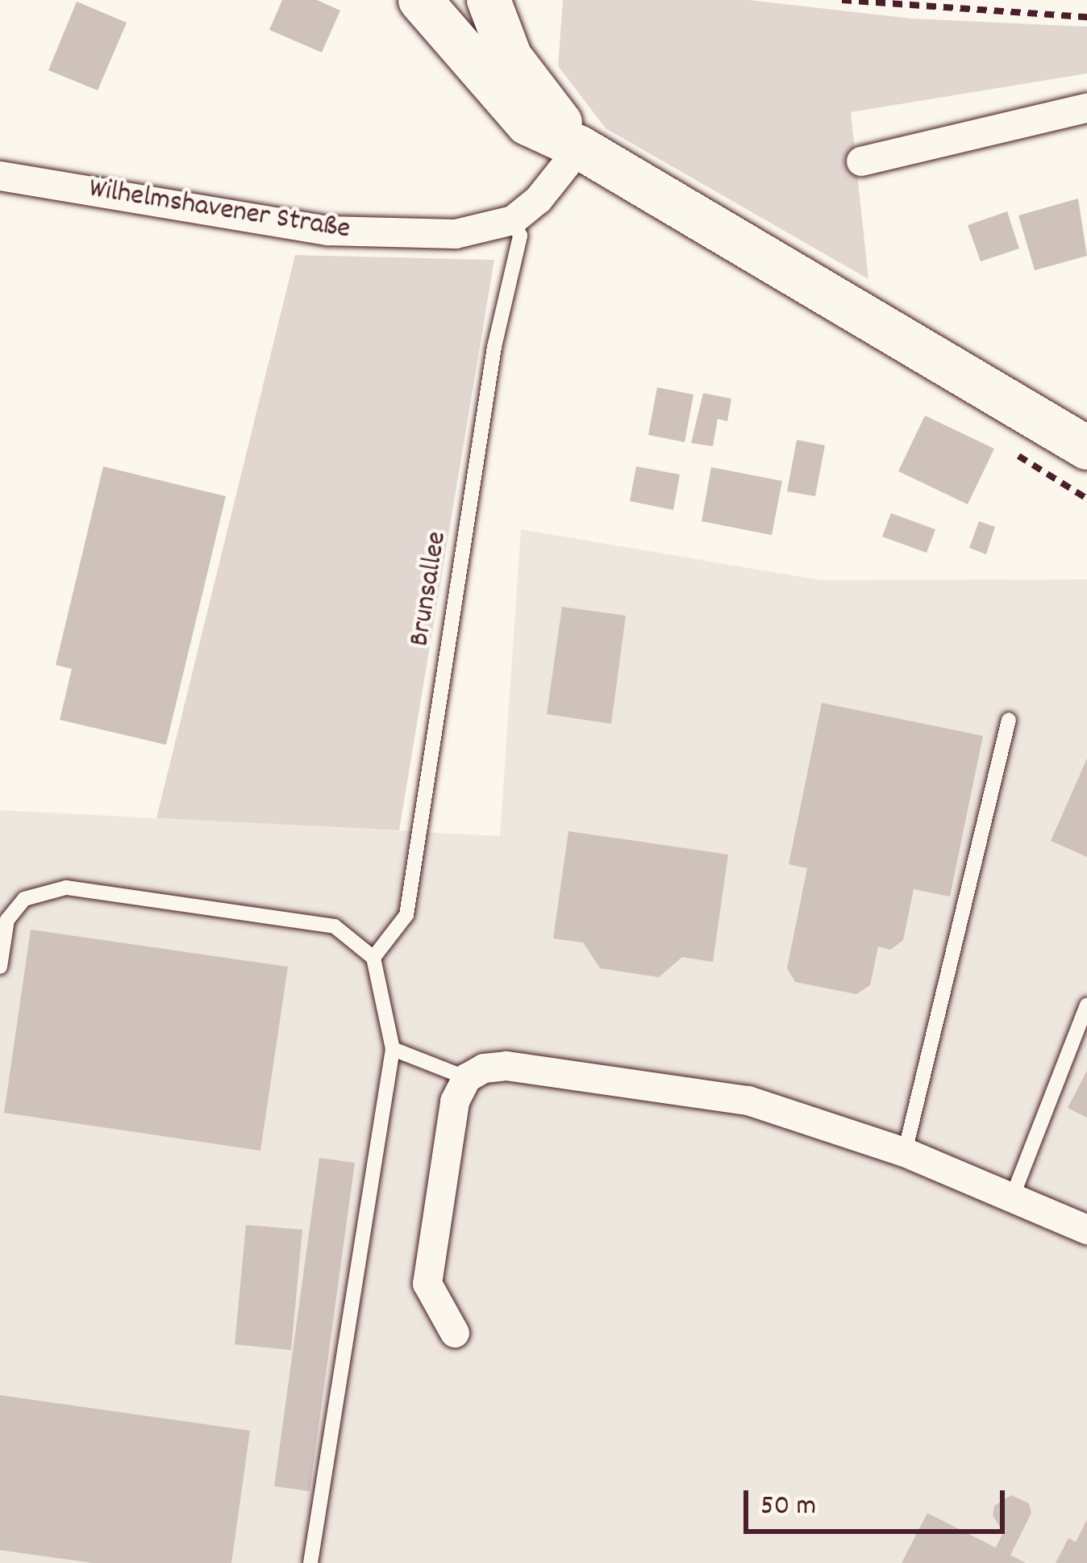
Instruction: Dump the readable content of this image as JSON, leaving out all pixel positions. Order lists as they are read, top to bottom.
{
  "streets": {
    "street": ["Wilhelmshavener Straße"],
    "lane": ["Brunsallee"]
  },
  "crossings": [
    ["Wilhelmshavener Straße", "Brunsallee"]
  ],
  "scale_bar": "50 m"
}
